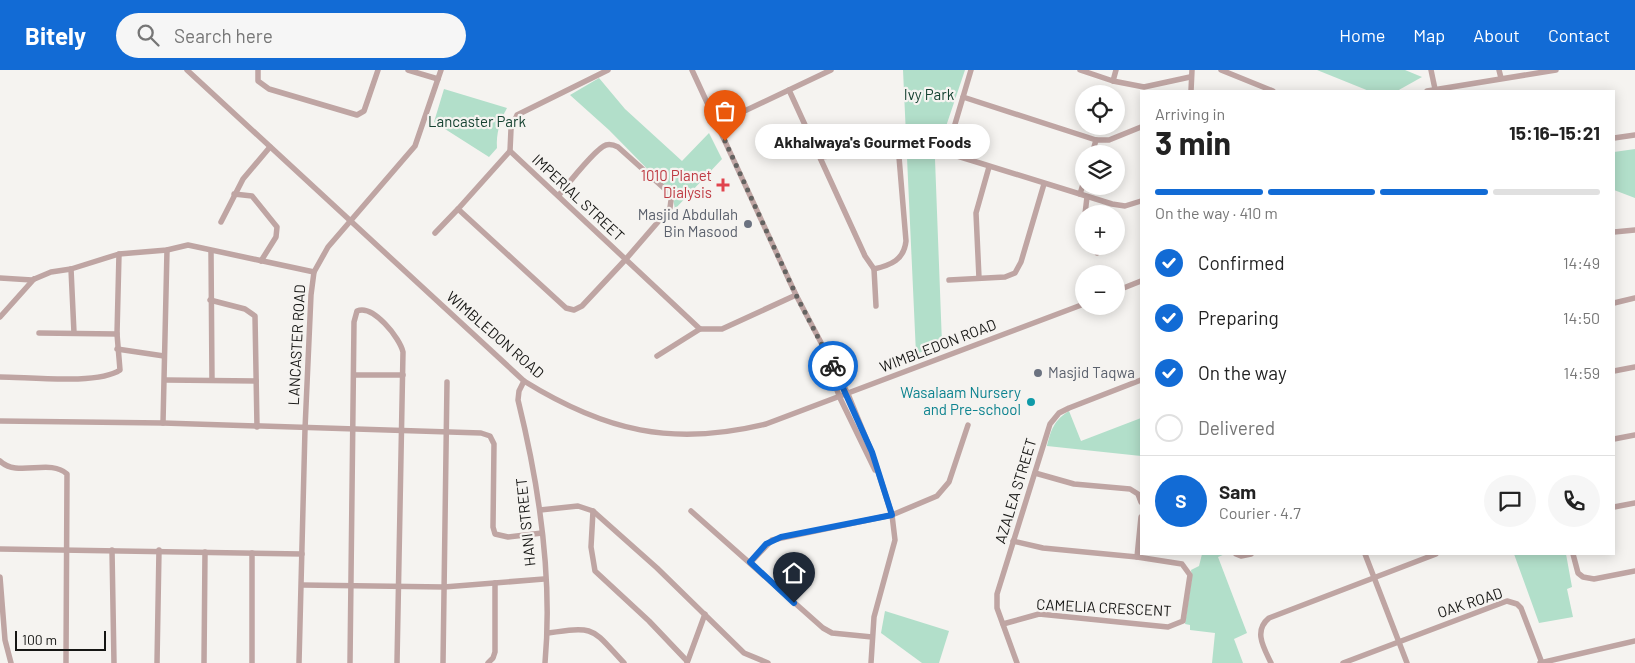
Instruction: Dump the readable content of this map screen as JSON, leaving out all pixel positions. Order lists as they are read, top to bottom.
{
  "streets": {
    "street": [
      "IMPERIAL STREET",
      "WIMBLEDON ROAD",
      "LANCASTER ROAD",
      "AZALEA STREET",
      "HANI STREET",
      "OAK ROAD",
      "CAMELIA CRESCENT"
    ]
  },
  "crossings": [
    ["WIMBLEDON ROAD", "LANCASTER ROAD"],
    ["WIMBLEDON ROAD", "HANI STREET"],
    ["AZALEA STREET", "CAMELIA CRESCENT"]
  ],
  "parks": ["Ivy Park", "Lancaster Park"],
  "places": {
    "other": [
      "Akhalwaya's Gourmet Foods",
      "Masjid Abdullah Bin Masood",
      "Masjid Taqwa",
      "Wasalaam Nursery and Pre-school"
    ],
    "health": ["1010 Planet Dialysis"]
  },
  "scale_bar": "100 m",
  "page": {
    "header": "Bitely",
    "search": "Search here",
    "nav": [
      "Home",
      "Map",
      "About",
      "Contact"
    ],
    "map_buttons": ["+", "−"],
    "heading": ["3 min", "Arriving in", "15:16–15:21"],
    "panel": ["Sam", "Courier · 4.7"],
    "bubble": "Akhalwaya's Gourmet Foods",
    "bar": "On the way · 410 m",
    "list": [
      ["Confirmed", "14:49"],
      ["Preparing", "14:50"],
      ["On the way", "14:59"],
      "Delivered"
    ],
    "round": "S",
    "scale": "100 m"
  }
}
